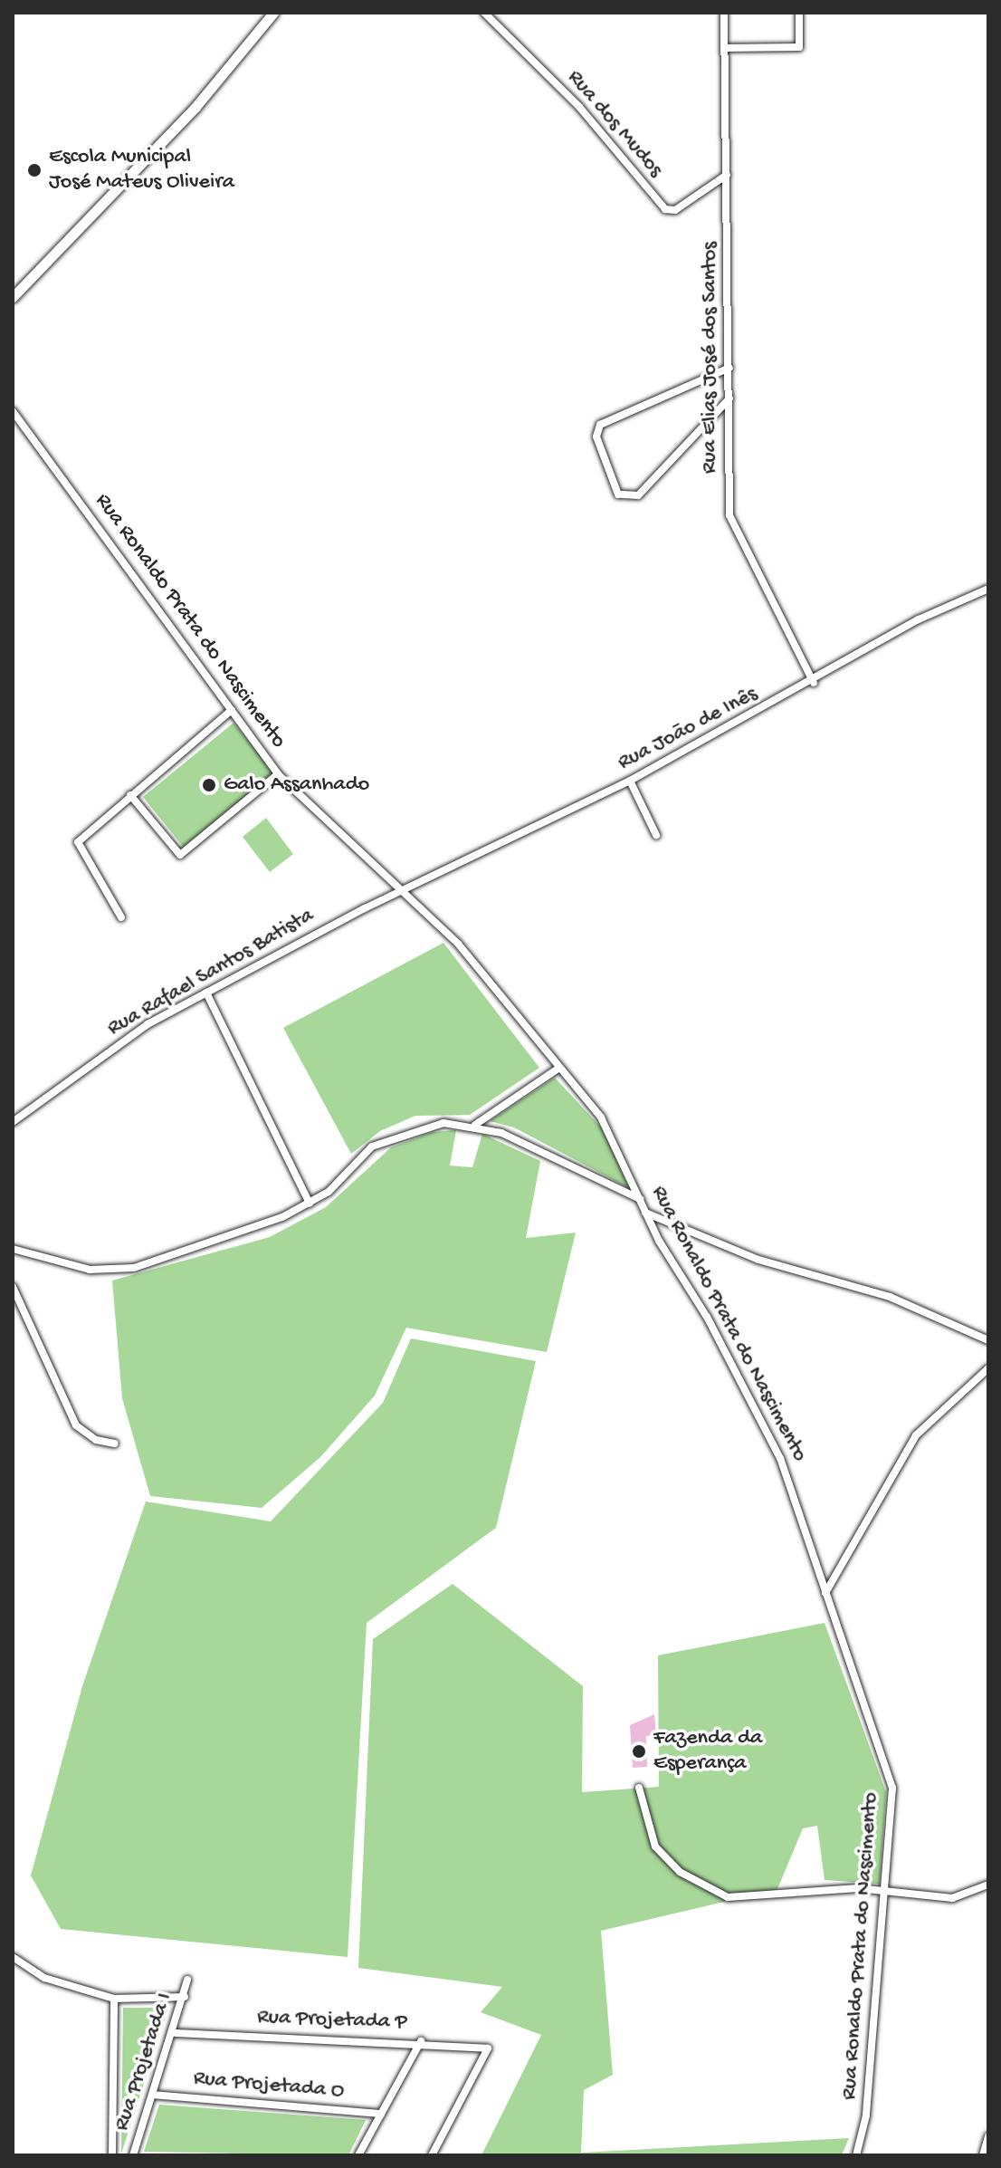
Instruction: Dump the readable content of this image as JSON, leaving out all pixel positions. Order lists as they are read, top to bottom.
{
  "streets": {
    "street": [
      "Rua dos Mudos",
      "Rua Elias José dos Santos",
      "Rua Ronaldo Prata do Nascimento",
      "Rua João de Inês",
      "Rua Rafael Santos Batista",
      "Rua Projetada P",
      "Rua Projetada I",
      "Rua Projetada O"
    ]
  },
  "crossings": [
    ["Rua dos Mudos", "Rua Elias José dos Santos"],
    ["Rua Elias José dos Santos", "Rua João de Inês"],
    ["Rua Ronaldo Prata do Nascimento", "Rua João de Inês"],
    ["Rua Ronaldo Prata do Nascimento", "Rua Rafael Santos Batista"],
    ["Rua João de Inês", "Rua Rafael Santos Batista"],
    ["Rua Projetada P", "Rua Projetada I"],
    ["Rua Projetada I", "Rua Projetada O"]
  ],
  "places": ["Escola Municipal José Mateus Oliveira", "Galo Assanhado", "Fazenda da Esperança"]
}
